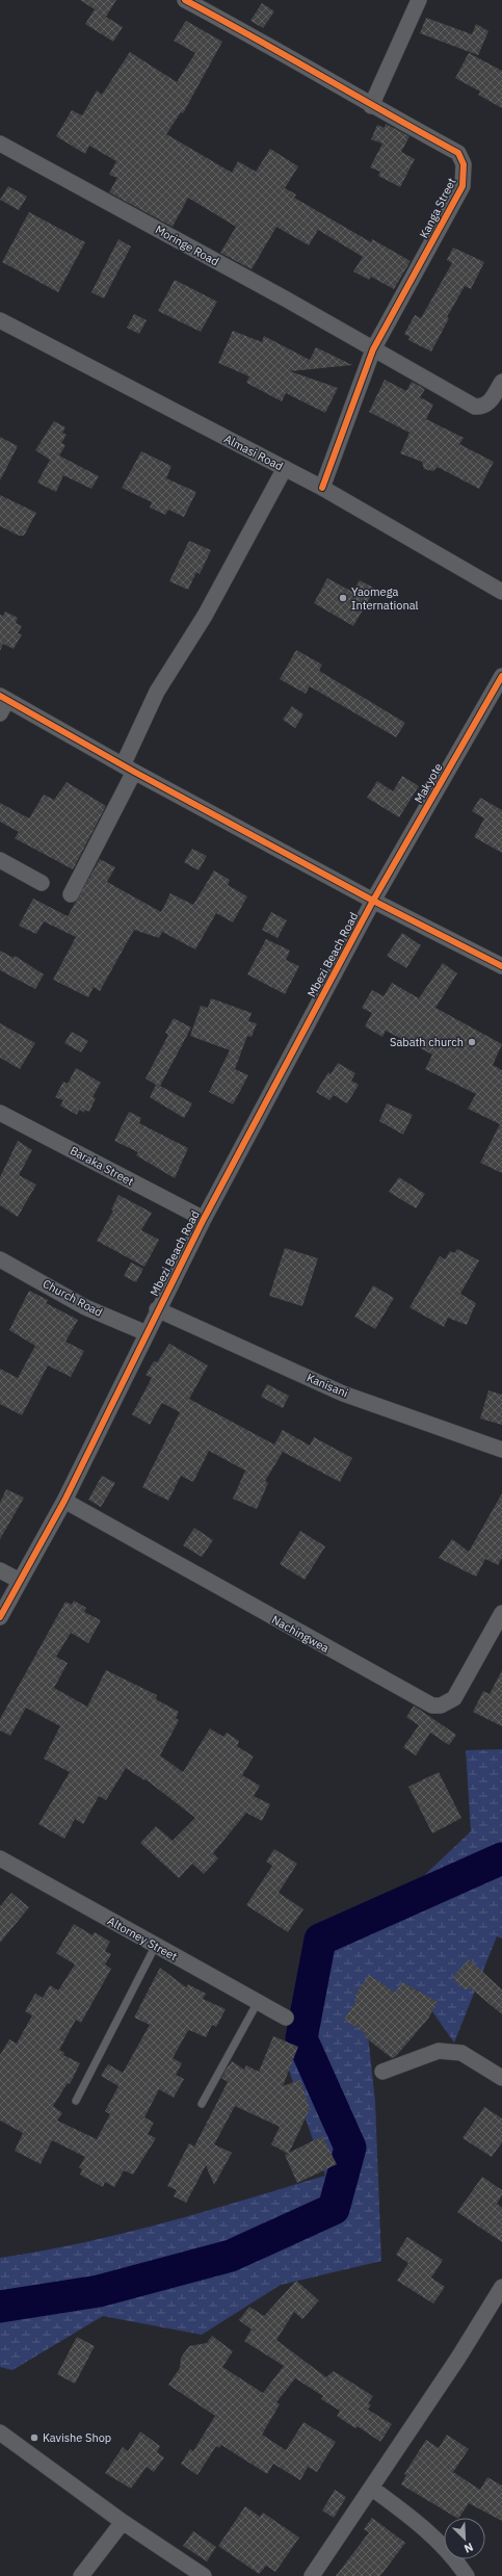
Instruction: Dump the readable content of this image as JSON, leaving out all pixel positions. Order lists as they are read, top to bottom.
{
  "streets": {
    "street": [
      "Kanga Street",
      "Moringe Road",
      "Almasi Road",
      "Makyote",
      "Mbezi Beach Road",
      "Baraka Street",
      "Church Road",
      "Kanisani",
      "Nachingwea",
      "Altorney Street"
    ]
  },
  "crossings": [
    ["Kanga Street", "Moringe Road"],
    ["Kanga Street", "Almasi Road"],
    ["Makyote", "Mbezi Beach Road"],
    ["Mbezi Beach Road", "Baraka Street"],
    ["Mbezi Beach Road", "Church Road"],
    ["Mbezi Beach Road", "Kanisani"],
    ["Mbezi Beach Road", "Nachingwea"]
  ],
  "places": ["Yaomega International", "Sabath church", "Kavishe Shop"],
  "north": "bottom right"
}
